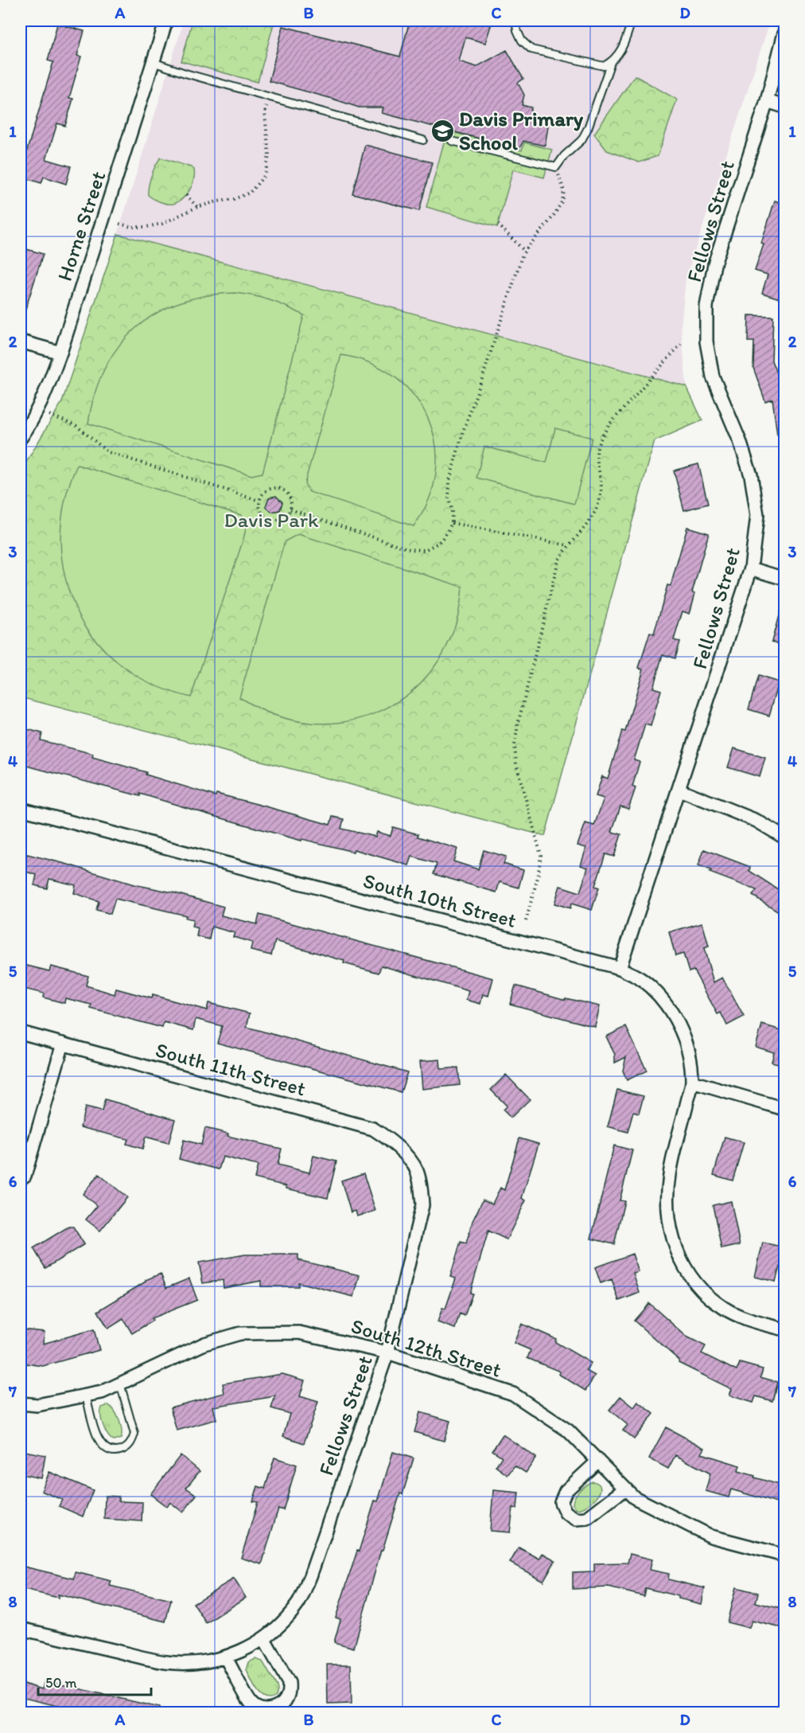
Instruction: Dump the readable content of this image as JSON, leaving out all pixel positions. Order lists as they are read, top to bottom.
{
  "streets": {
    "street": [
      "Fellows Street",
      "Horne Street",
      "South 10th Street",
      "South 11th Street",
      "South 12th Street"
    ]
  },
  "crossings": [
    ["Fellows Street", "South 10th Street"],
    ["Fellows Street", "South 11th Street"],
    ["Fellows Street", "South 12th Street"]
  ],
  "parks": ["Davis Park"],
  "places": {
    "school or university": ["Davis Primary School"]
  },
  "scale_bar": "50 m",
  "grid": {
    "columns": [
      "A",
      "B",
      "C",
      "D"
    ],
    "rows": [
      "1",
      "2",
      "3",
      "4",
      "5",
      "6",
      "7",
      "8"
    ]
  }
}
